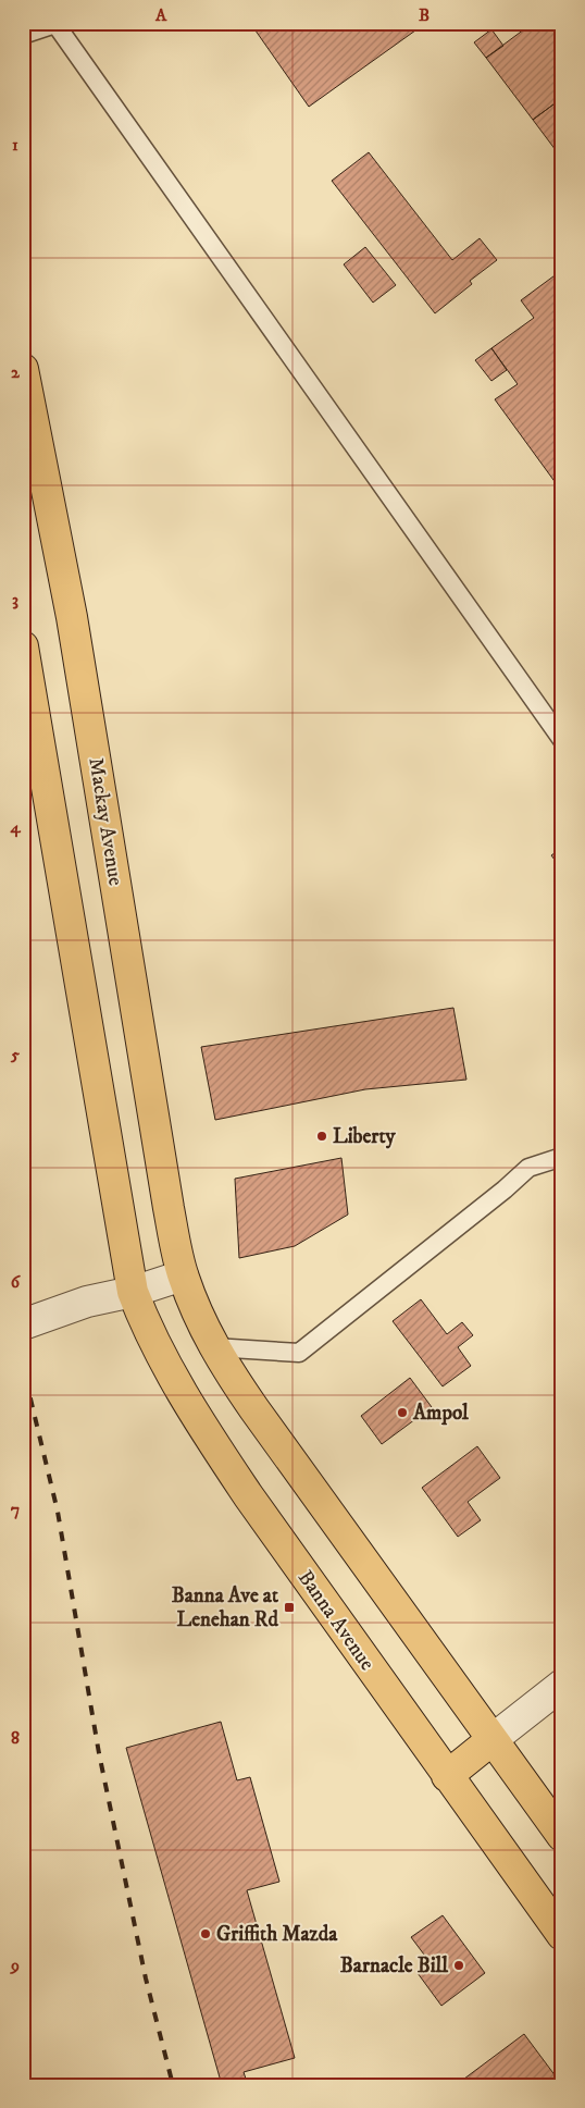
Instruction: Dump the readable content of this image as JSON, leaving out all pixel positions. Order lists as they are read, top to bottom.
{
  "streets": {
    "main road": ["Mackay Avenue", "Banna Avenue"]
  },
  "places": {
    "other": [
      "Liberty",
      "Ampol",
      "Griffith Mazda",
      "Barnacle Bill"
    ],
    "transit": ["Banna Ave at Lenehan Rd"]
  },
  "grid": {
    "columns": ["A", "B"],
    "rows": [
      "1",
      "2",
      "3",
      "4",
      "5",
      "6",
      "7",
      "8",
      "9"
    ]
  }
}
